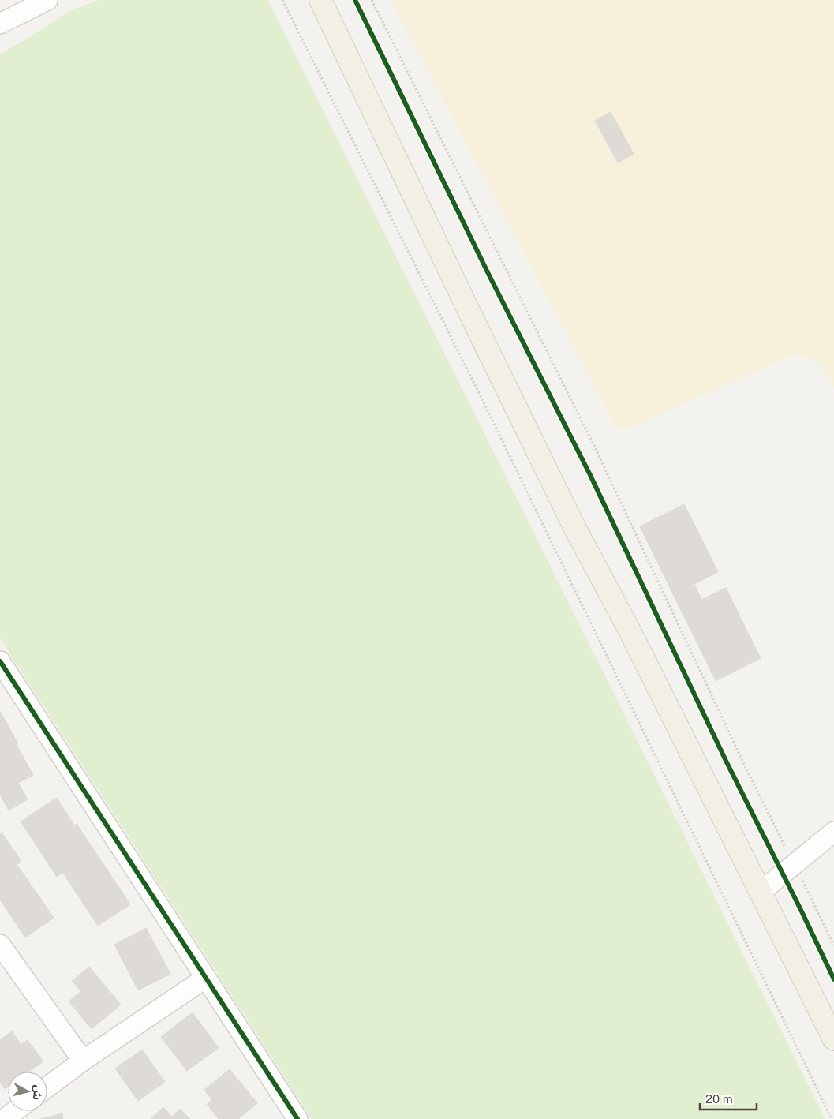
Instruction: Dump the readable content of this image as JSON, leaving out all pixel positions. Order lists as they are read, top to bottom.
{
  "scale_bar": "20 m",
  "north": "right"
}
